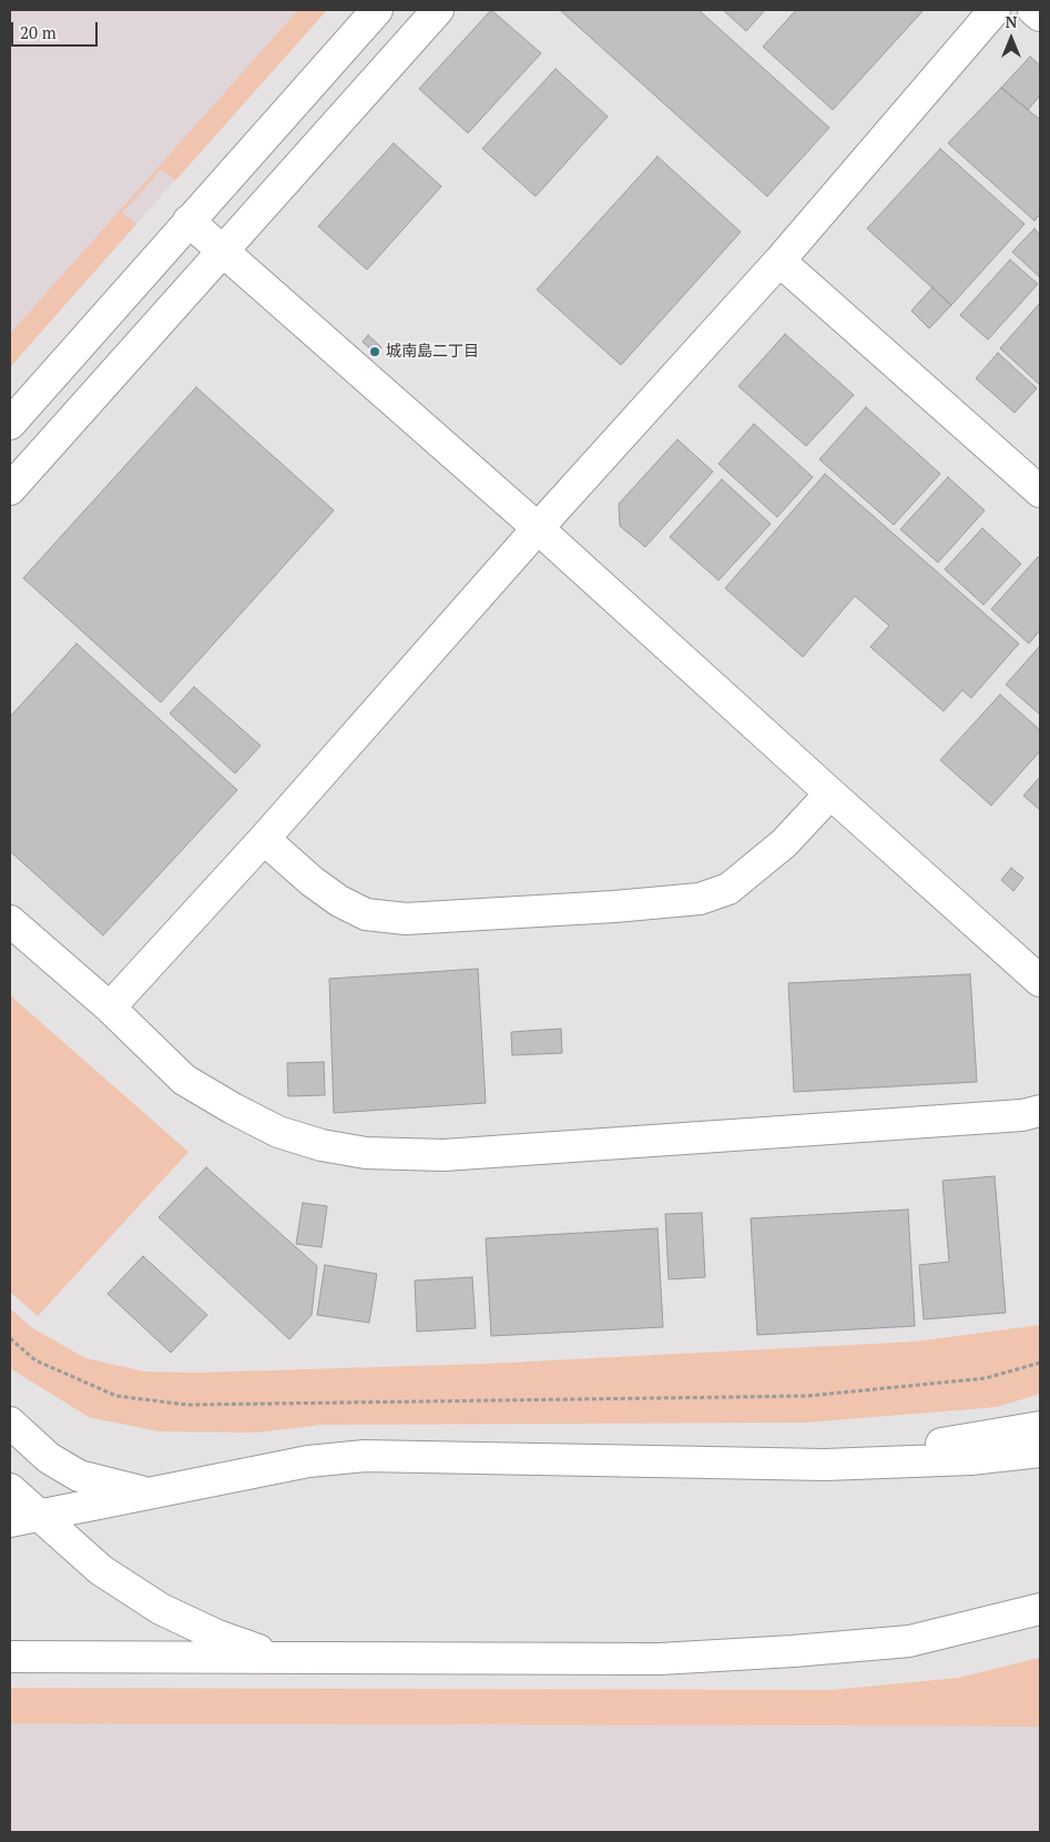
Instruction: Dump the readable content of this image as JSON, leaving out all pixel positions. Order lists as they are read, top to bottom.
{
  "places": ["城南島二丁目"],
  "scale_bar": "20 m",
  "north": "top"
}
